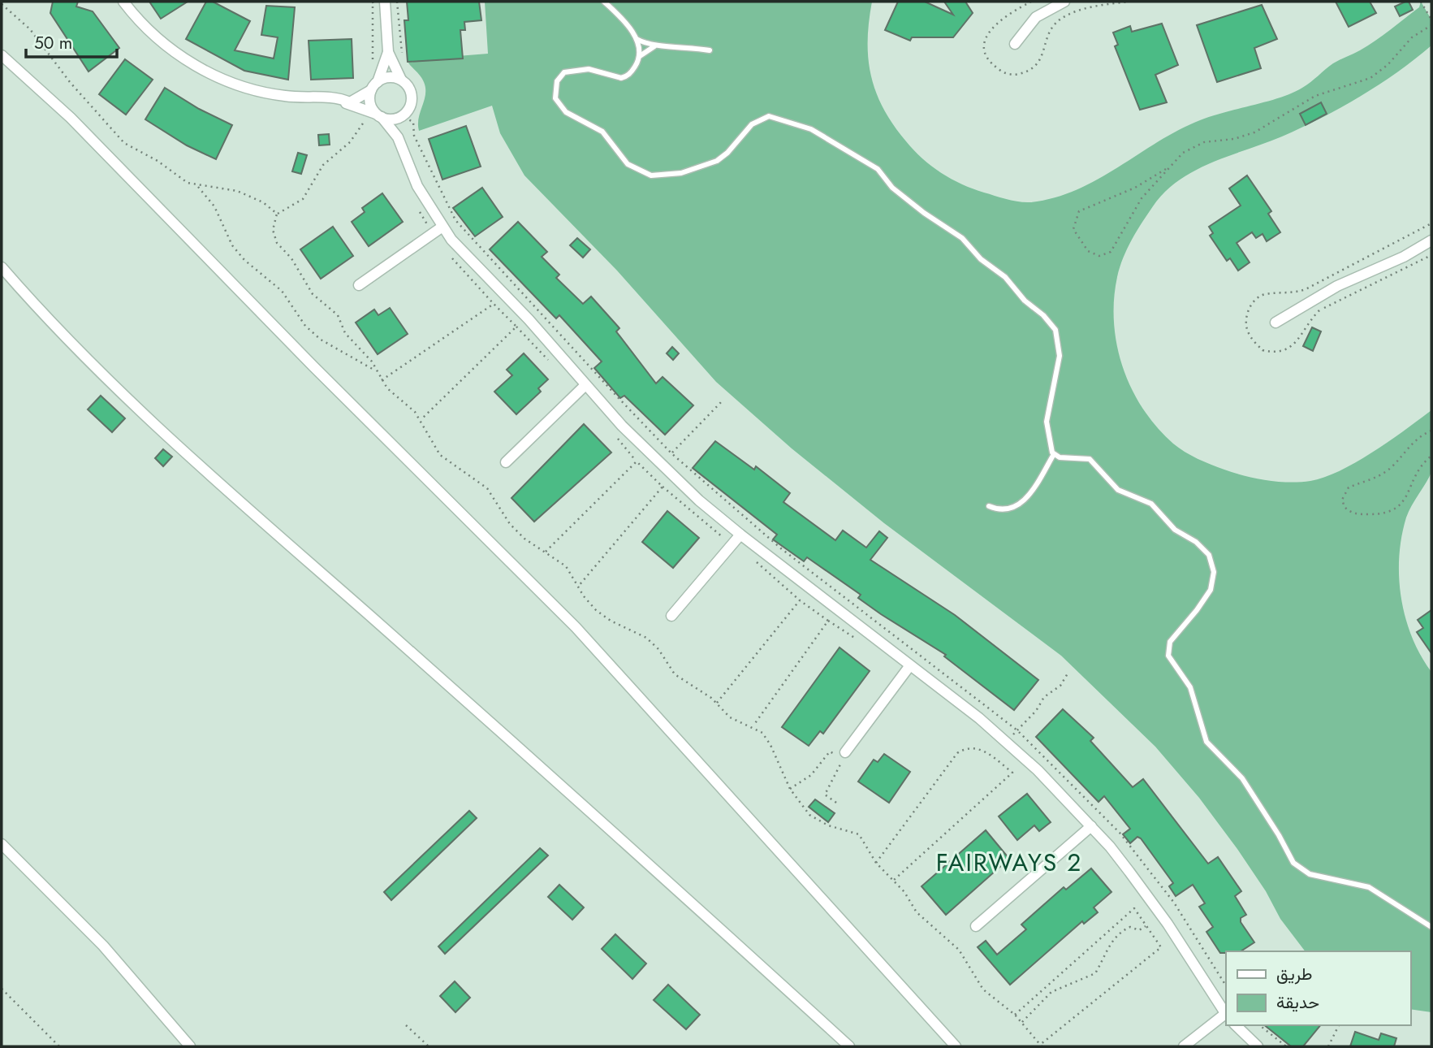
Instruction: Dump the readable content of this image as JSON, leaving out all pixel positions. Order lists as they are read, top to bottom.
{
  "districts": ["FAIRWAYS 2"],
  "legend": ["طريق", "حديقة"],
  "scale_bar": "50 m"
}
